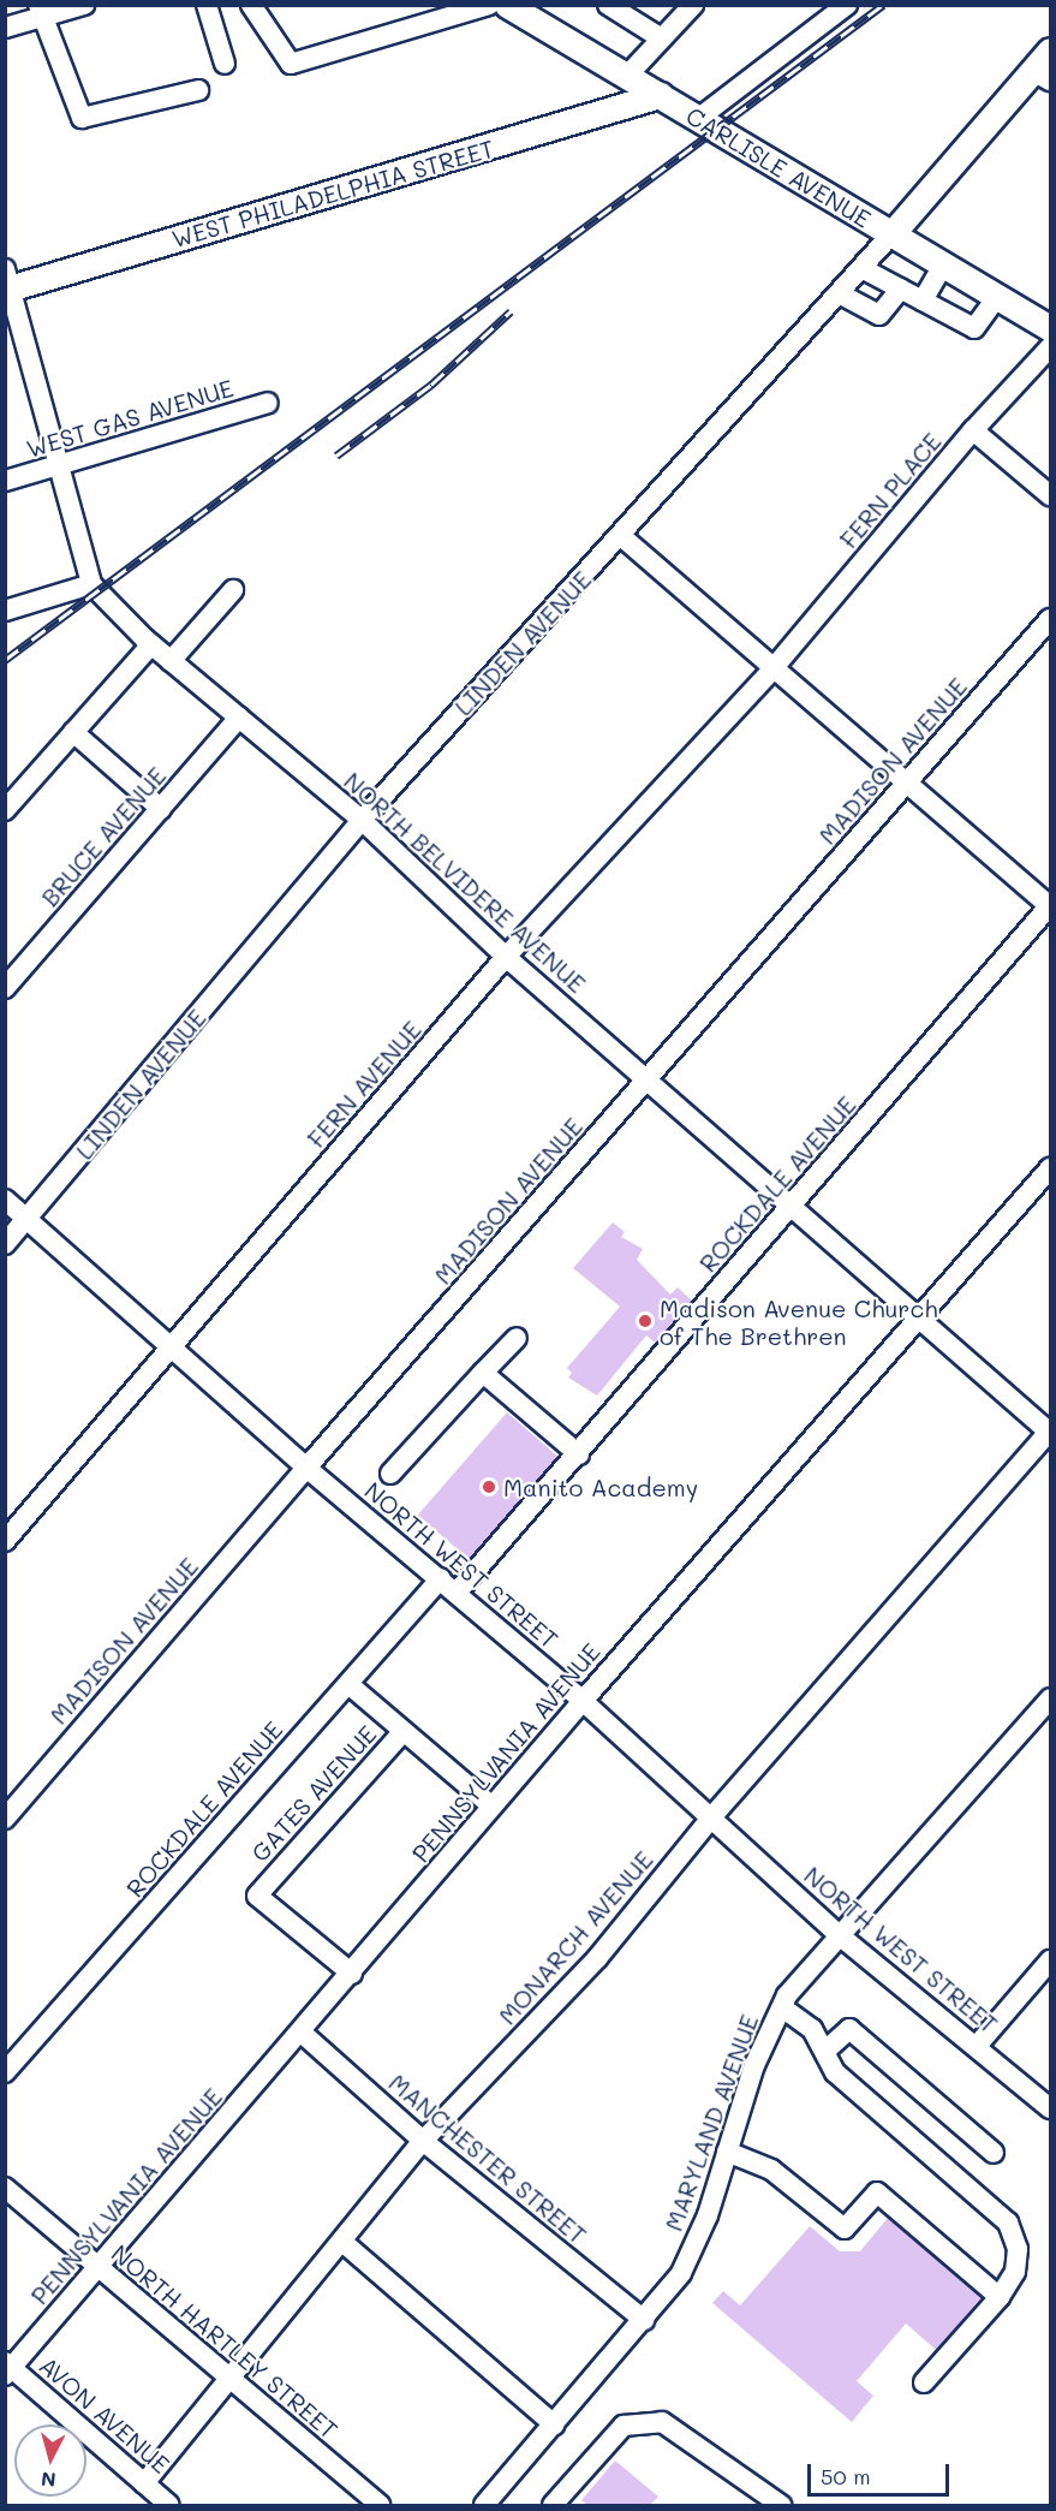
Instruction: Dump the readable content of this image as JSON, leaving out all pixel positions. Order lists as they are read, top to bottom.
{
  "streets": {
    "main road": ["CARLISLE AVENUE", "WEST PHILADELPHIA STREET", "LINDEN AVENUE"],
    "street": [
      "WEST GAS AVENUE",
      "FERN PLACE",
      "MADISON AVENUE",
      "BRUCE AVENUE",
      "NORTH BELVIDERE AVENUE",
      "FERN AVENUE",
      "ROCKDALE AVENUE",
      "NORTH WEST STREET",
      "PENNSYLVANIA AVENUE",
      "GATES AVENUE",
      "MONARCH AVENUE",
      "MARYLAND AVENUE",
      "MANCHESTER STREET",
      "NORTH HARTLEY STREET",
      "AVON AVENUE"
    ]
  },
  "crossings": [
    ["CARLISLE AVENUE", "WEST PHILADELPHIA STREET"],
    ["CARLISLE AVENUE", "LINDEN AVENUE"],
    ["WEST PHILADELPHIA STREET", "NORTH BELVIDERE AVENUE"],
    ["WEST GAS AVENUE", "NORTH BELVIDERE AVENUE"],
    ["FERN PLACE", "FERN AVENUE"],
    ["LINDEN AVENUE", "NORTH BELVIDERE AVENUE"],
    ["LINDEN AVENUE", "NORTH WEST STREET"],
    ["MADISON AVENUE", "NORTH BELVIDERE AVENUE"],
    ["MADISON AVENUE", "NORTH WEST STREET"],
    ["BRUCE AVENUE", "NORTH BELVIDERE AVENUE"],
    ["NORTH BELVIDERE AVENUE", "FERN AVENUE"],
    ["NORTH BELVIDERE AVENUE", "ROCKDALE AVENUE"],
    ["NORTH BELVIDERE AVENUE", "PENNSYLVANIA AVENUE"],
    ["NORTH BELVIDERE AVENUE", "MONARCH AVENUE"],
    ["FERN AVENUE", "NORTH WEST STREET"],
    ["ROCKDALE AVENUE", "NORTH WEST STREET"],
    ["NORTH WEST STREET", "PENNSYLVANIA AVENUE"],
    ["NORTH WEST STREET", "MONARCH AVENUE"],
    ["NORTH WEST STREET", "MARYLAND AVENUE"],
    ["PENNSYLVANIA AVENUE", "GATES AVENUE"],
    ["PENNSYLVANIA AVENUE", "MANCHESTER STREET"],
    ["PENNSYLVANIA AVENUE", "NORTH HARTLEY STREET"],
    ["PENNSYLVANIA AVENUE", "AVON AVENUE"],
    ["MONARCH AVENUE", "MANCHESTER STREET"],
    ["MONARCH AVENUE", "NORTH HARTLEY STREET"],
    ["MONARCH AVENUE", "AVON AVENUE"],
    ["MARYLAND AVENUE", "MANCHESTER STREET"]
  ],
  "places": ["Madison Avenue Church of The Brethren", "Manito Academy"],
  "scale_bar": "50 m",
  "north": "bottom"
}
